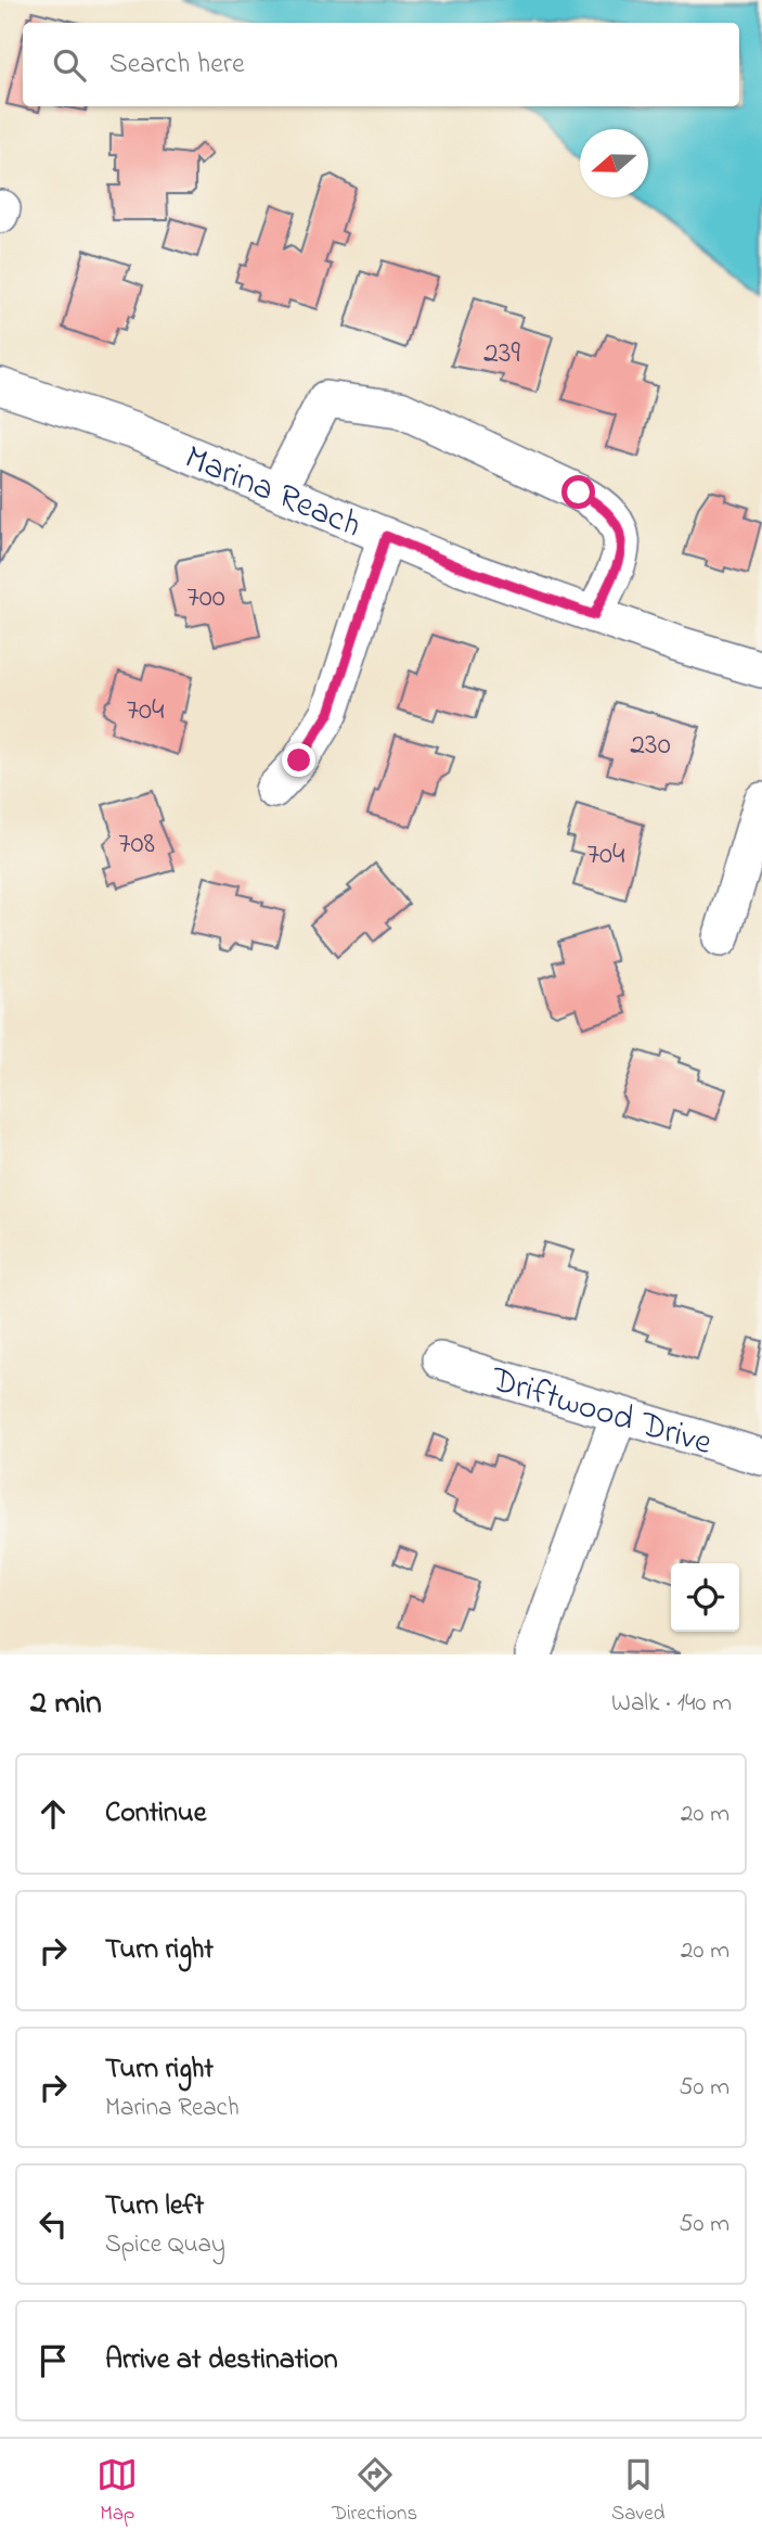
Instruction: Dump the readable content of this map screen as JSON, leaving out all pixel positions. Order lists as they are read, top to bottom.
{
  "streets": {
    "street": ["Marina Reach", "Driftwood Drive"]
  },
  "house_numbers": [
    "239",
    "700",
    "704",
    "230",
    "708",
    "704"
  ],
  "north": "left",
  "page": {
    "search": "Search here",
    "heading": ["2 min", "Walk · 140 m"],
    "list": [
      ["Continue", "20 m"],
      ["Turn right", "20 m"],
      ["Turn right", "Marina Reach", "50 m"],
      ["Turn left", "Spice Quay", "50 m"],
      "Arrive at destination"
    ],
    "nav": ["Map", "Directions", "Saved"]
  }
}
